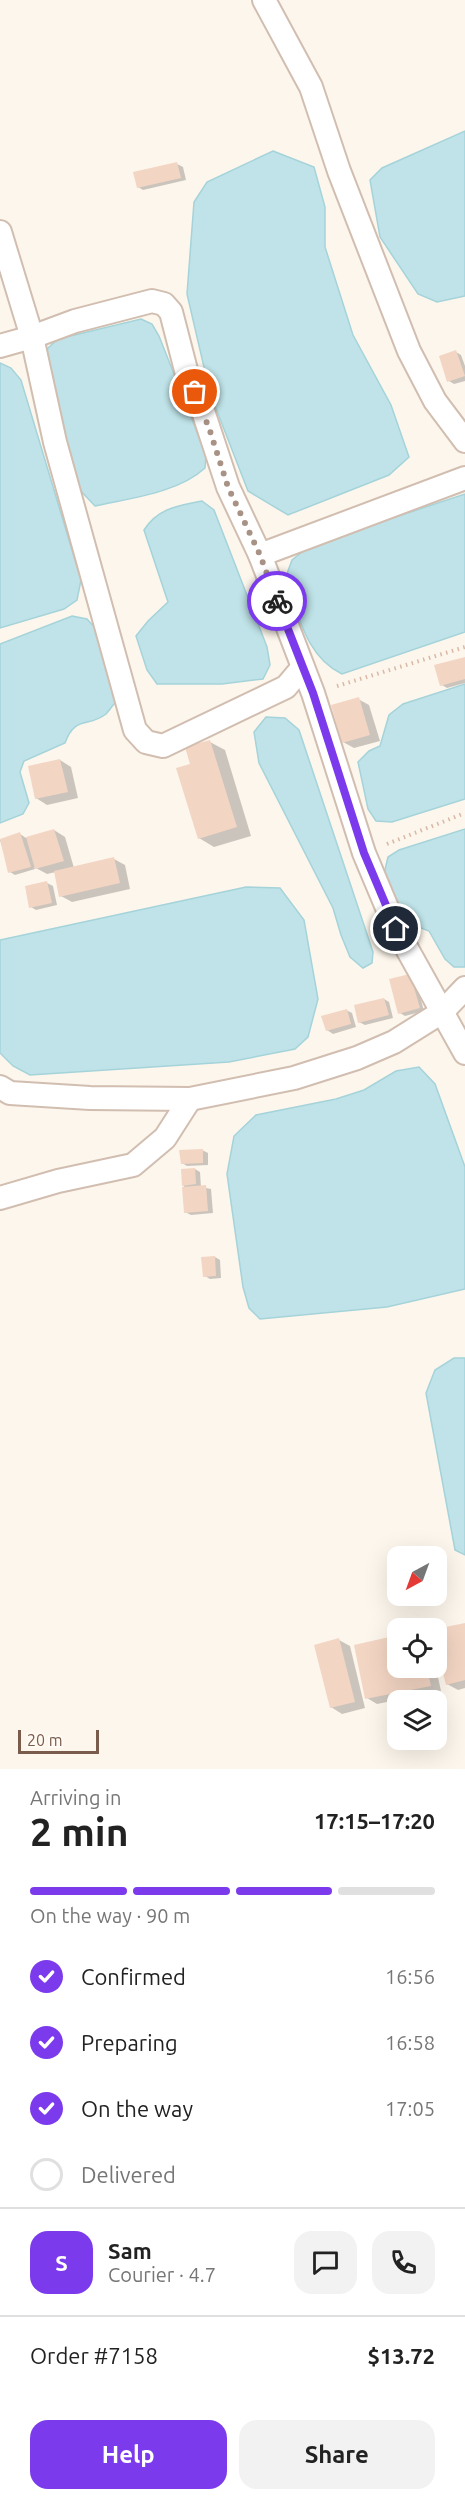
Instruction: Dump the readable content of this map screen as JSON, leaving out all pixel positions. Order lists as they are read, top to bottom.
{
  "scale_bar": "20 m",
  "north": "bottom left",
  "page": {
    "scale": "20 m",
    "heading": ["2 min", "Arriving in", "17:15–17:20"],
    "panel": [
      "Sam",
      "Courier · 4.7",
      "Order #7158",
      "$13.72"
    ],
    "bar": "On the way · 90 m",
    "list": [
      ["Confirmed", "16:56"],
      ["Preparing", "16:58"],
      ["On the way", "17:05"],
      "Delivered"
    ],
    "round": "S",
    "buttons": ["Help", "Share"]
  }
}
